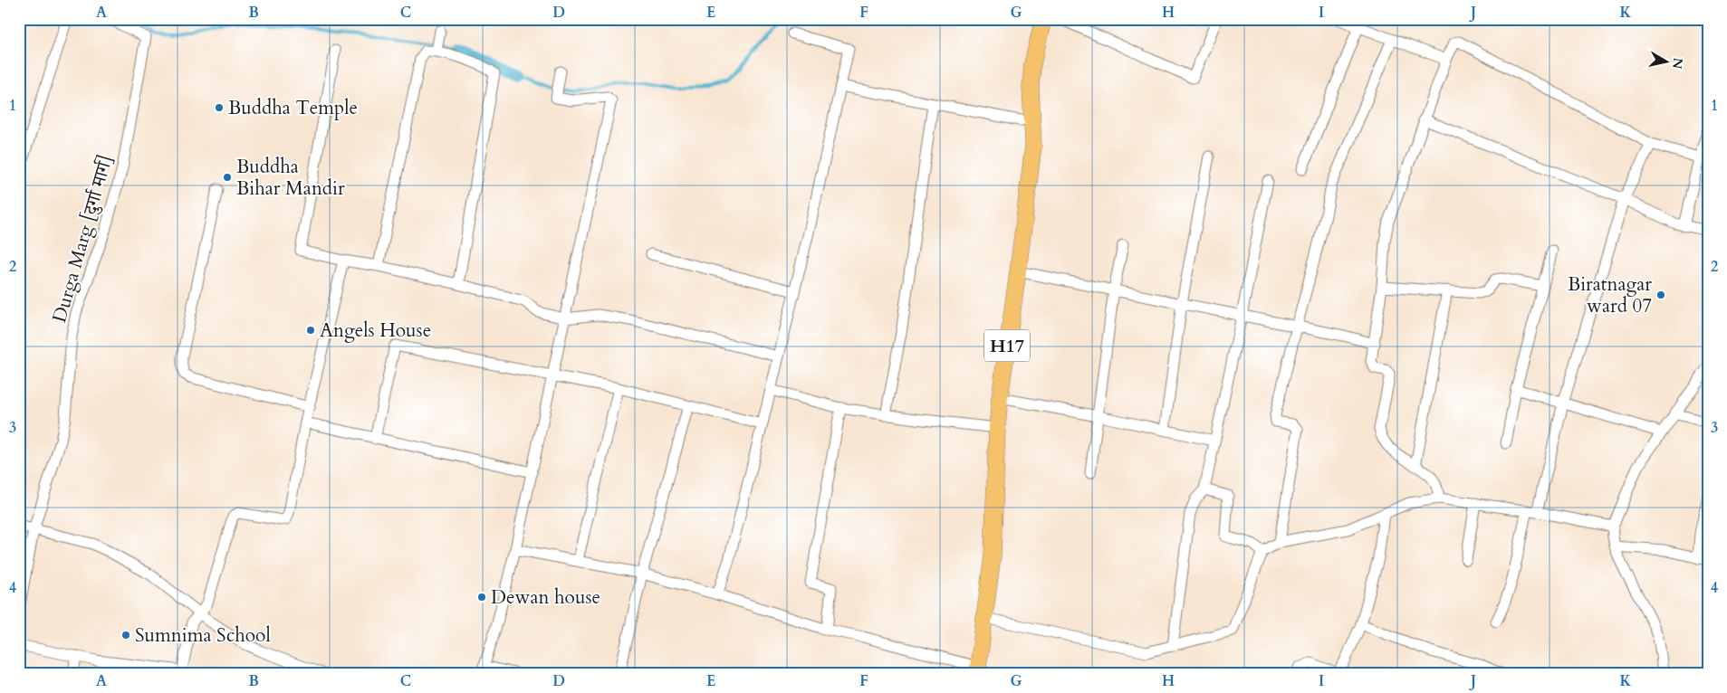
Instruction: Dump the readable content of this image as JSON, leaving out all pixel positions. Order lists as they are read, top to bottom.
{
  "streets": {
    "main road": ["H17"],
    "street": ["Durga Marg [दुर्गा मार्ग]"]
  },
  "places": [
    "Buddha Temple",
    "Buddha Bihar Mandir",
    "Biratnagar ward 07",
    "Angels House",
    "Dewan house",
    "Sumnima School"
  ],
  "north": "right",
  "grid": {
    "columns": [
      "A",
      "B",
      "C",
      "D",
      "E",
      "F",
      "G",
      "H",
      "I",
      "J",
      "K"
    ],
    "rows": [
      "1",
      "2",
      "3",
      "4"
    ]
  }
}
